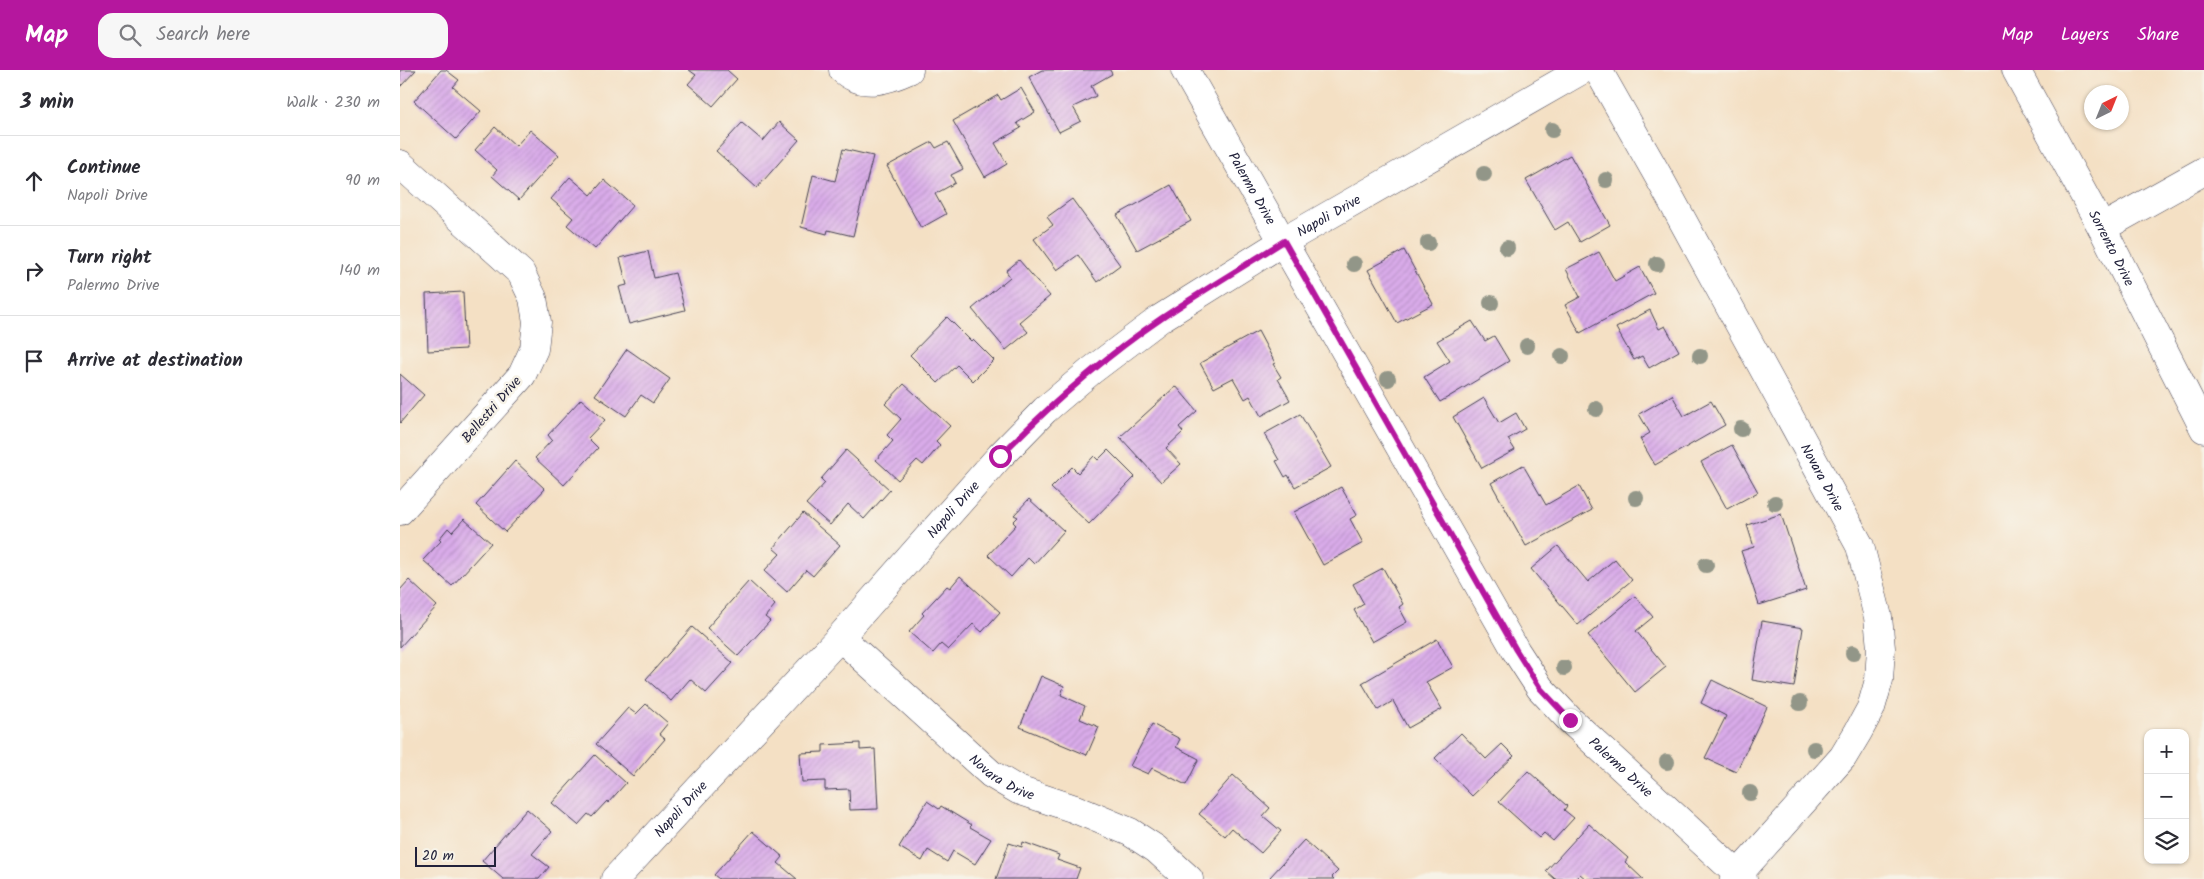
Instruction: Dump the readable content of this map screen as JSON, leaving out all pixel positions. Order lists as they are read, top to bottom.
{
  "streets": {
    "street": [
      "Palermo Drive",
      "Napoli Drive",
      "Sorrento Drive",
      "Bellestri Drive",
      "Novara Drive"
    ]
  },
  "crossings": [
    ["Palermo Drive", "Napoli Drive"],
    ["Palermo Drive", "Novara Drive"],
    ["Napoli Drive", "Novara Drive"]
  ],
  "scale_bar": "20 m",
  "north": "top right",
  "page": {
    "header": "Map",
    "search": "Search here",
    "nav": ["Map", "Layers", "Share"],
    "heading": ["3 min", "Walk · 230 m"],
    "list": [
      ["Continue", "Napoli Drive", "90 m"],
      ["Turn right", "Palermo Drive", "140 m"],
      "Arrive at destination"
    ],
    "map_buttons": ["+", "−"],
    "scale": "20 m"
  }
}
